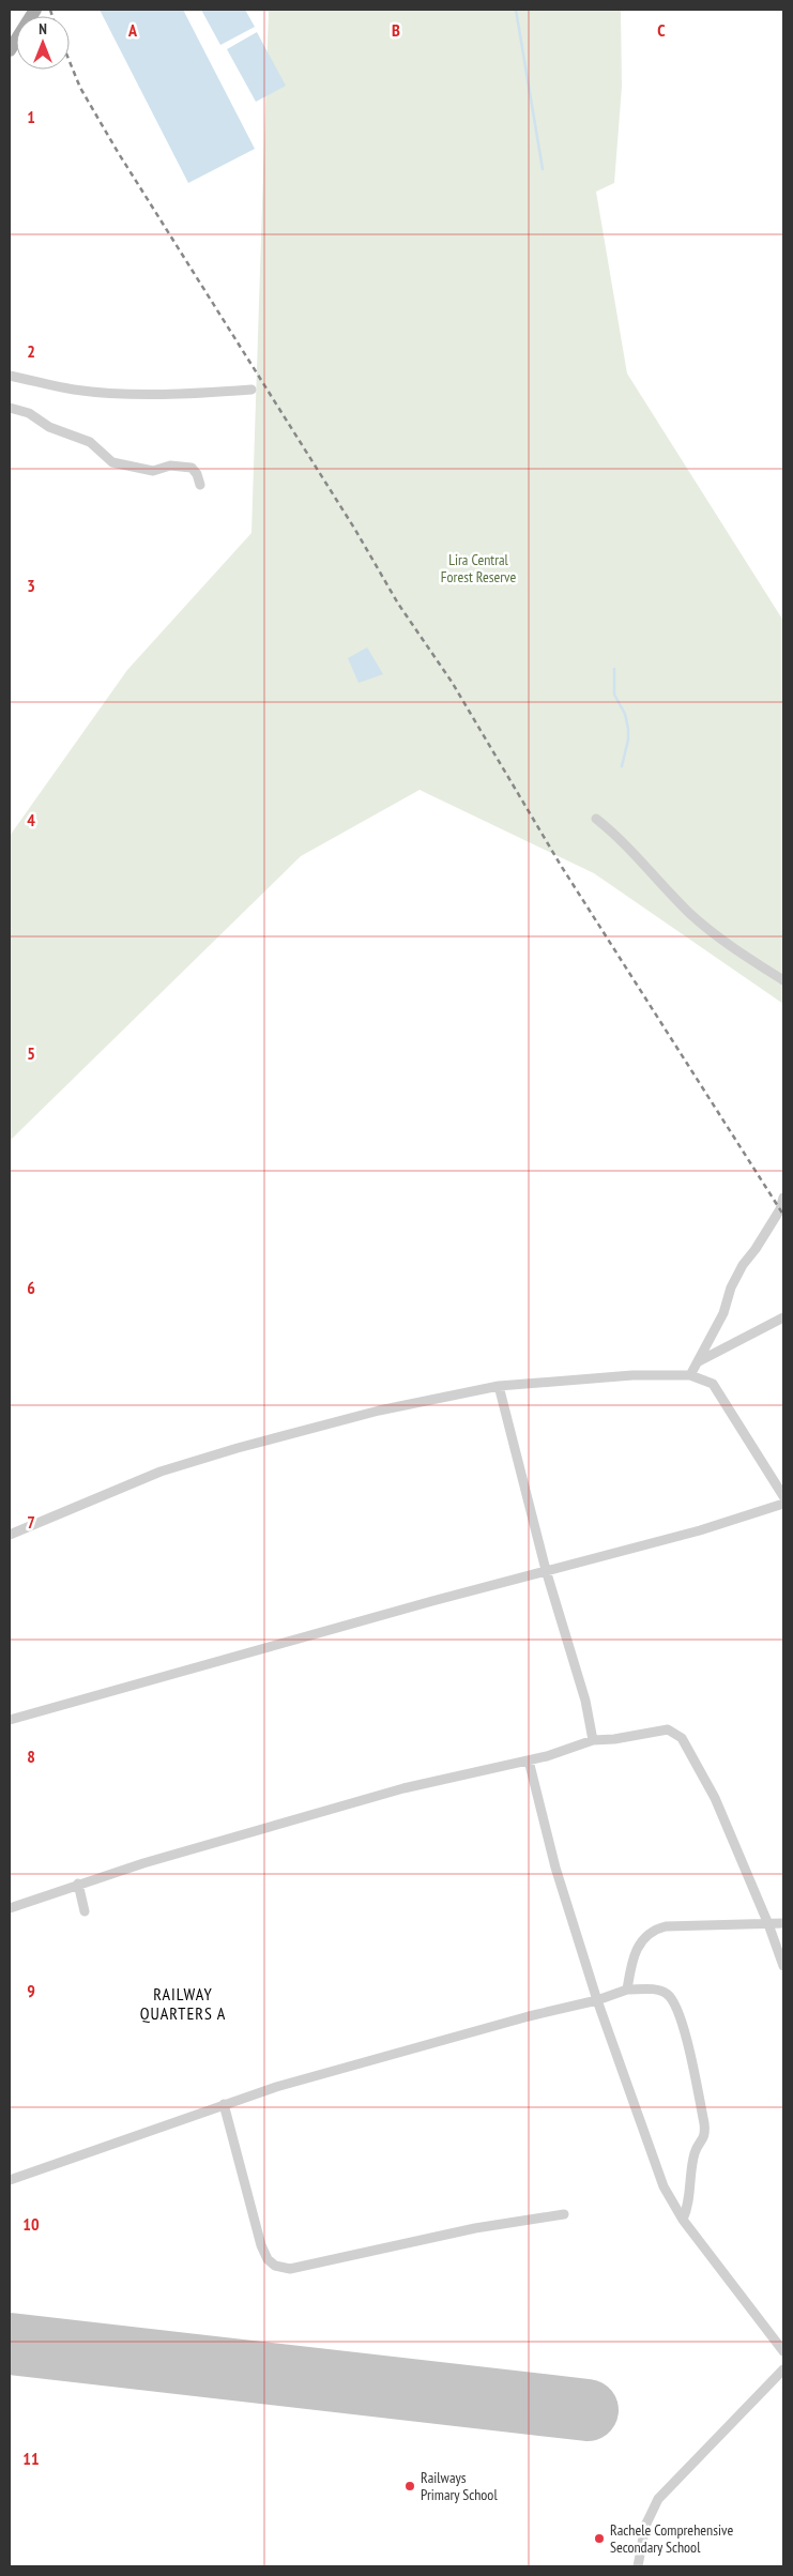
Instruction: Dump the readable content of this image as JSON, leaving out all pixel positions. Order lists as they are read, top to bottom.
{
  "districts": ["RAILWAY QUARTERS A"],
  "parks": ["Lira Central Forest Reserve"],
  "places": ["Railways Primary School", "Rachele Comprehensive Secondary School"],
  "north": "top",
  "grid": {
    "columns": ["A", "B", "C"],
    "rows": [
      "1",
      "2",
      "3",
      "4",
      "5",
      "6",
      "7",
      "8",
      "9",
      "10",
      "11"
    ]
  }
}
